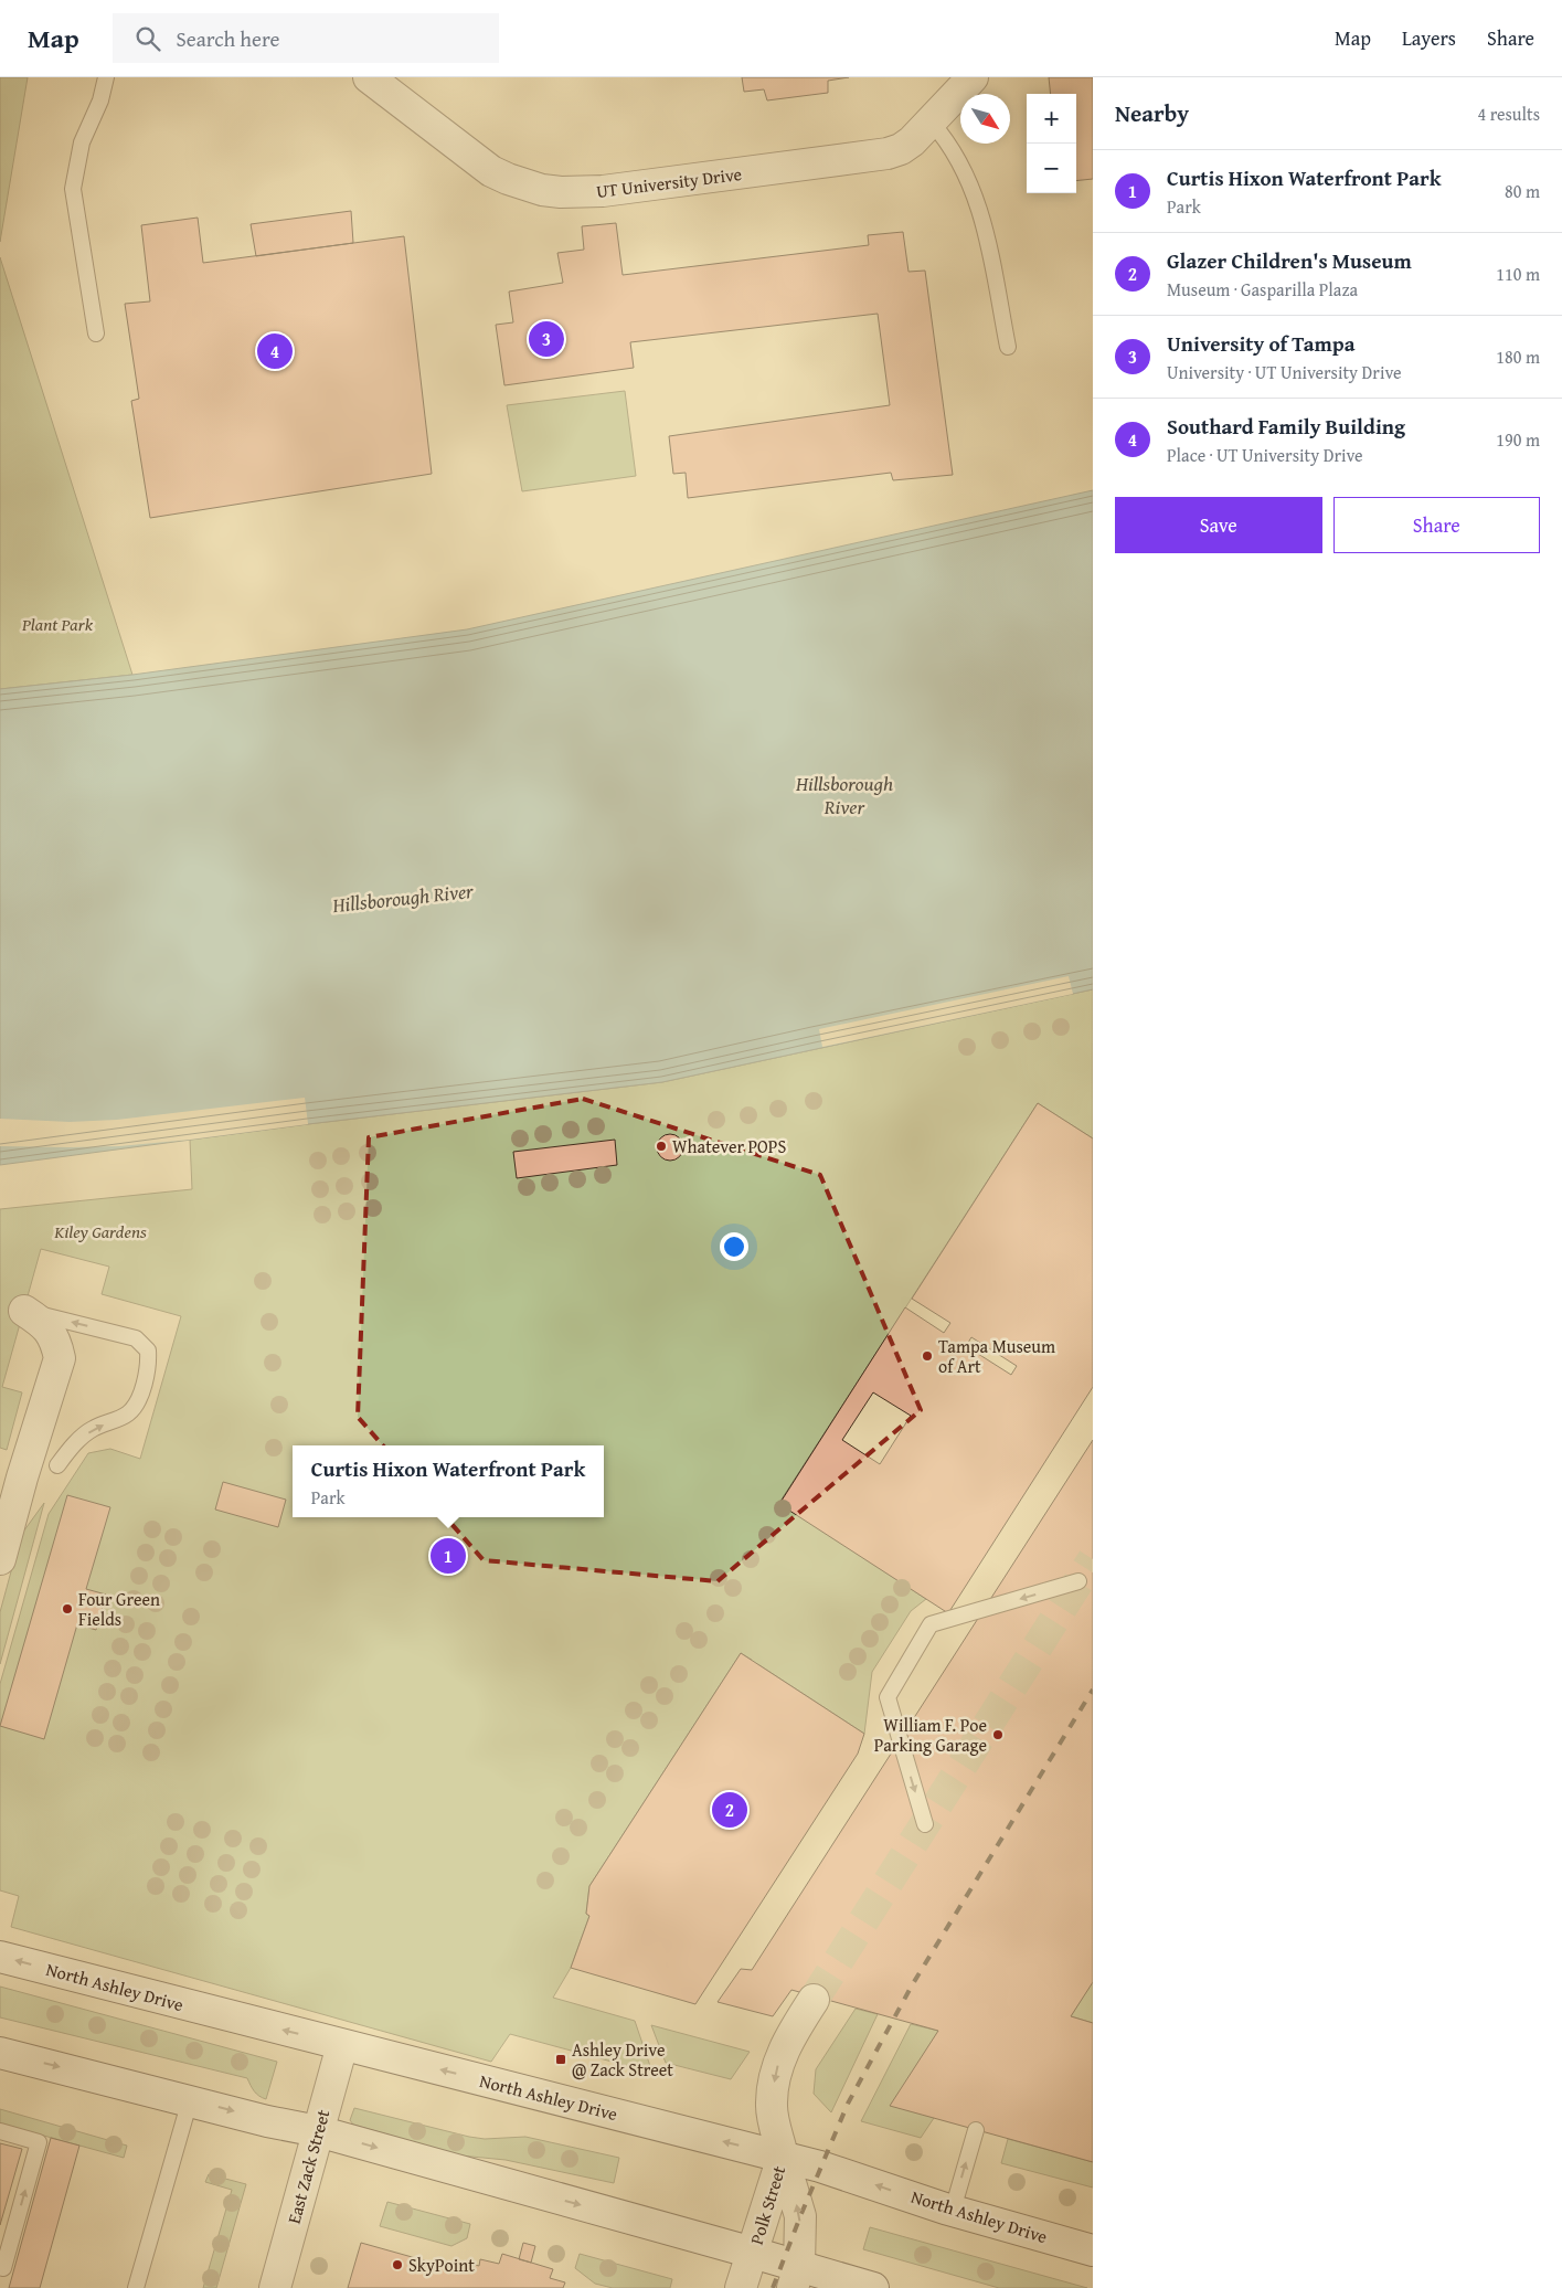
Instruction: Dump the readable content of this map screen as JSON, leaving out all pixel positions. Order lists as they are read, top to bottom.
{
  "streets": {
    "main road": [
      "UT University Drive",
      "North Ashley Drive",
      "East Zack Street",
      "Polk Street"
    ]
  },
  "crossings": [
    ["North Ashley Drive", "East Zack Street"],
    ["North Ashley Drive", "Polk Street"]
  ],
  "water": ["Hillsborough River"],
  "parks": ["Plant Park", "Kiley Gardens"],
  "places": {
    "other": [
      "Whatever POPS",
      "Tampa Museum of Art",
      "Four Green Fields",
      "William F. Poe Parking Garage",
      "SkyPoint"
    ],
    "transit": ["Ashley Drive @ Zack Street"]
  },
  "north": "bottom right",
  "page": {
    "header": "Map",
    "search": "Search here",
    "nav": ["Map", "Layers", "Share"],
    "heading": ["Nearby", "4 results"],
    "map_buttons": ["+", "−"],
    "list": [
      {
        "mark": "1",
        "name": "Curtis Hixon Waterfront Park",
        "note": "Park",
        "value": "80 m"
      },
      {
        "mark": "2",
        "name": "Glazer Children's Museum",
        "note": "Museum · Gasparilla Plaza",
        "value": "110 m"
      },
      {
        "mark": "3",
        "name": "University of Tampa",
        "note": "University · UT University Drive",
        "value": "180 m"
      },
      {
        "mark": "4",
        "name": "Southard Family Building",
        "note": "Place · UT University Drive",
        "value": "190 m"
      }
    ],
    "pins": [
      "3",
      "4",
      "1",
      "2"
    ],
    "buttons": ["Save", "Share"],
    "popup": ["Curtis Hixon Waterfront Park", "Park"]
  }
}
